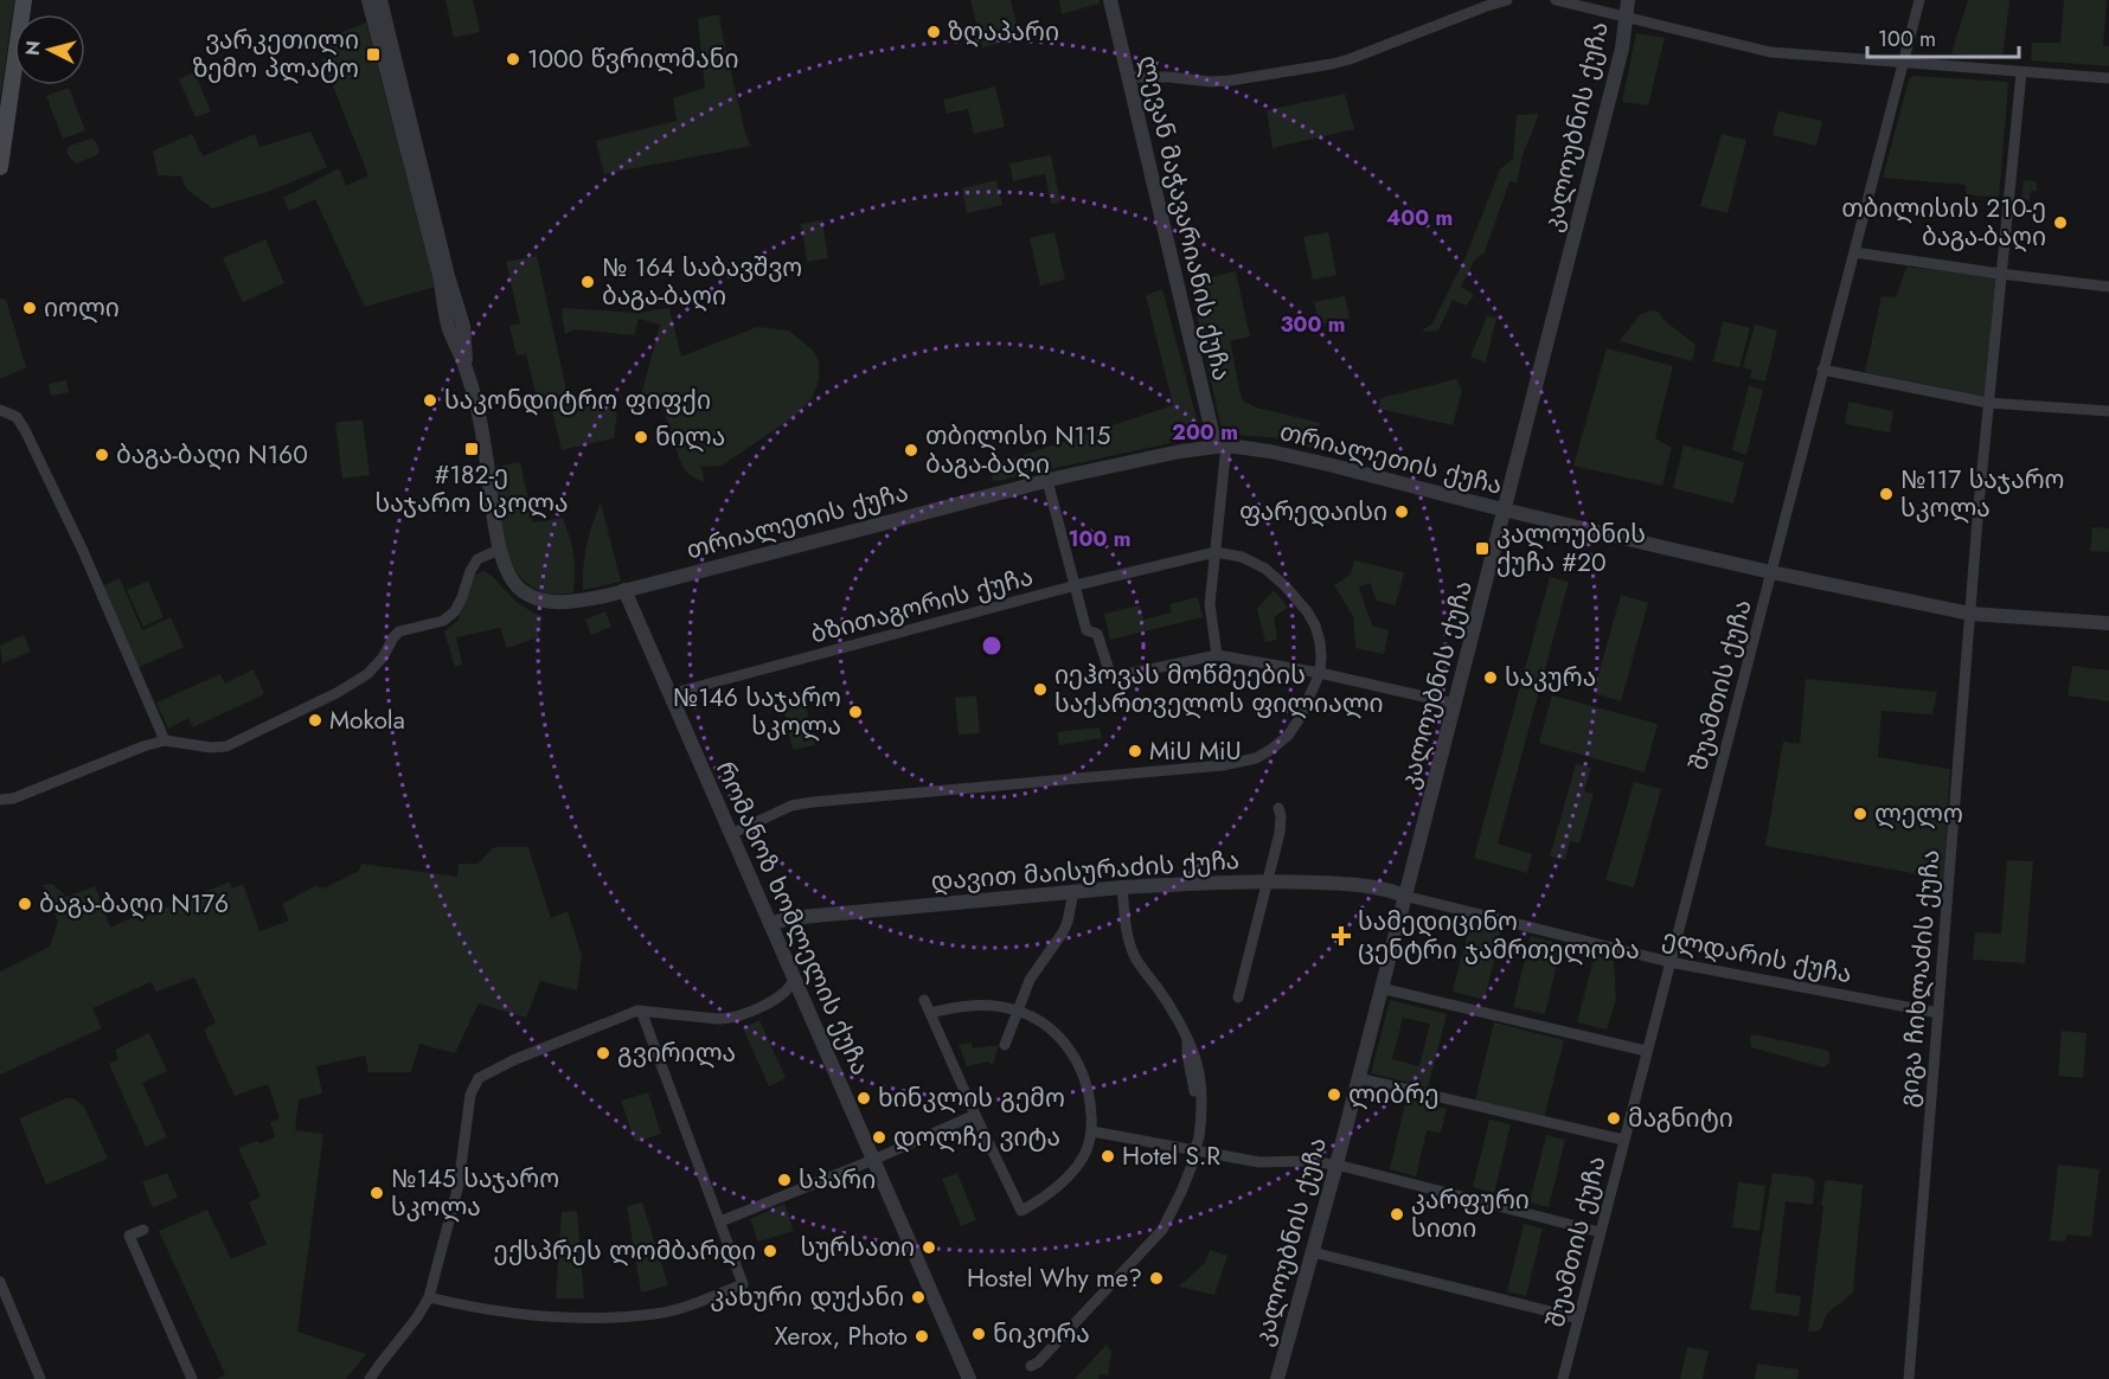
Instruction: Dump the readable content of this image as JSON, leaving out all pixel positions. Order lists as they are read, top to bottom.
{
  "streets": {
    "street": [
      "კალოუბნის ქუჩა",
      "ლევან მაჭავარიანის ქუჩა",
      "თრიალეთის ქუჩა",
      "ბზითაგორის ქუჩა",
      "შუამთის ქუჩა",
      "დავით მაისურაძის ქუჩა",
      "რომანოზ ხომლელის ქუჩა",
      "ელდარის ქუჩა",
      "გიგა ჩიხლაძის ქუჩა"
    ]
  },
  "crossings": [
    ["კალოუბნის ქუჩა", "თრიალეთის ქუჩა"],
    ["კალოუბნის ქუჩა", "დავით მაისურაძის ქუჩა"],
    ["კალოუბნის ქუჩა", "ელდარის ქუჩა"],
    ["ლევან მაჭავარიანის ქუჩა", "თრიალეთის ქუჩა"],
    ["ლევან მაჭავარიანის ქუჩა", "ბზითაგორის ქუჩა"],
    ["თრიალეთის ქუჩა", "შუამთის ქუჩა"],
    ["თრიალეთის ქუჩა", "რომანოზ ხომლელის ქუჩა"],
    ["თრიალეთის ქუჩა", "გიგა ჩიხლაძის ქუჩა"],
    ["ბზითაგორის ქუჩა", "რომანოზ ხომლელის ქუჩა"],
    ["შუამთის ქუჩა", "ელდარის ქუჩა"],
    ["დავით მაისურაძის ქუჩა", "რომანოზ ხომლელის ქუჩა"],
    ["დავით მაისურაძის ქუჩა", "ელდარის ქუჩა"],
    ["ელდარის ქუჩა", "გიგა ჩიხლაძის ქუჩა"]
  ],
  "places": {
    "other": [
      "ზღაპარი",
      "1000 წვრილმანი",
      "თბილისის 210-ე ბაგა-ბაღი",
      "№ 164 საბავშვო ბაგა-ბაღი",
      "იოლი",
      "საკონდიტრო ფიფქი",
      "ნილა",
      "თბილისი N115 ბაგა-ბაღი",
      "ბაგა-ბაღი N160",
      "№117 საჯარო სკოლა",
      "ფარედაისი",
      "საკურა",
      "იეჰოვას მოწმეების საქართველოს ფილიალი",
      "№146 საჯარო სკოლა",
      "Mokola",
      "MiU MiU",
      "ლელო",
      "ბაგა-ბაღი N176",
      "გვირილა",
      "ლიბრე",
      "ხინკლის გემო",
      "მაგნიტი",
      "დოლჩე ვიტა",
      "Hotel S.R",
      "სპარი",
      "№145 საჯარო სკოლა",
      "კარფური სითი",
      "სურსათი",
      "ექსპრეს ლომბარდი",
      "Hostel Why me?",
      "კახური დუქანი",
      "ნიკორა",
      "Xerox, Photo"
    ],
    "transit": ["ვარკეთილი ზემო პლატო", "#182-ე საჯარო სკოლა", "კალოუბნის ქუჩა #20"],
    "health": ["სამედიცინო ცენტრი ჯამრთელობა"]
  },
  "scale_bar": "100 m",
  "north": "left",
  "rings": [
    "400 m",
    "300 m",
    "200 m",
    "100 m"
  ]
}
